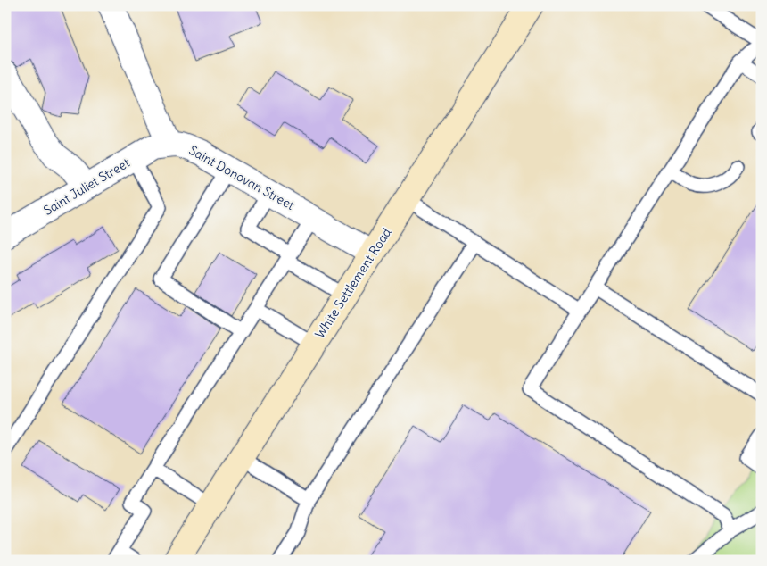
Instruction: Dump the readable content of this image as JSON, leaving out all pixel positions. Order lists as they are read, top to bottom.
{
  "streets": {
    "main road": ["White Settlement Road"],
    "street": ["Saint Donovan Street", "Saint Juliet Street"]
  },
  "crossings": [
    ["Saint Donovan Street", "Saint Juliet Street"],
    ["Saint Donovan Street", "White Settlement Road"]
  ]
}
